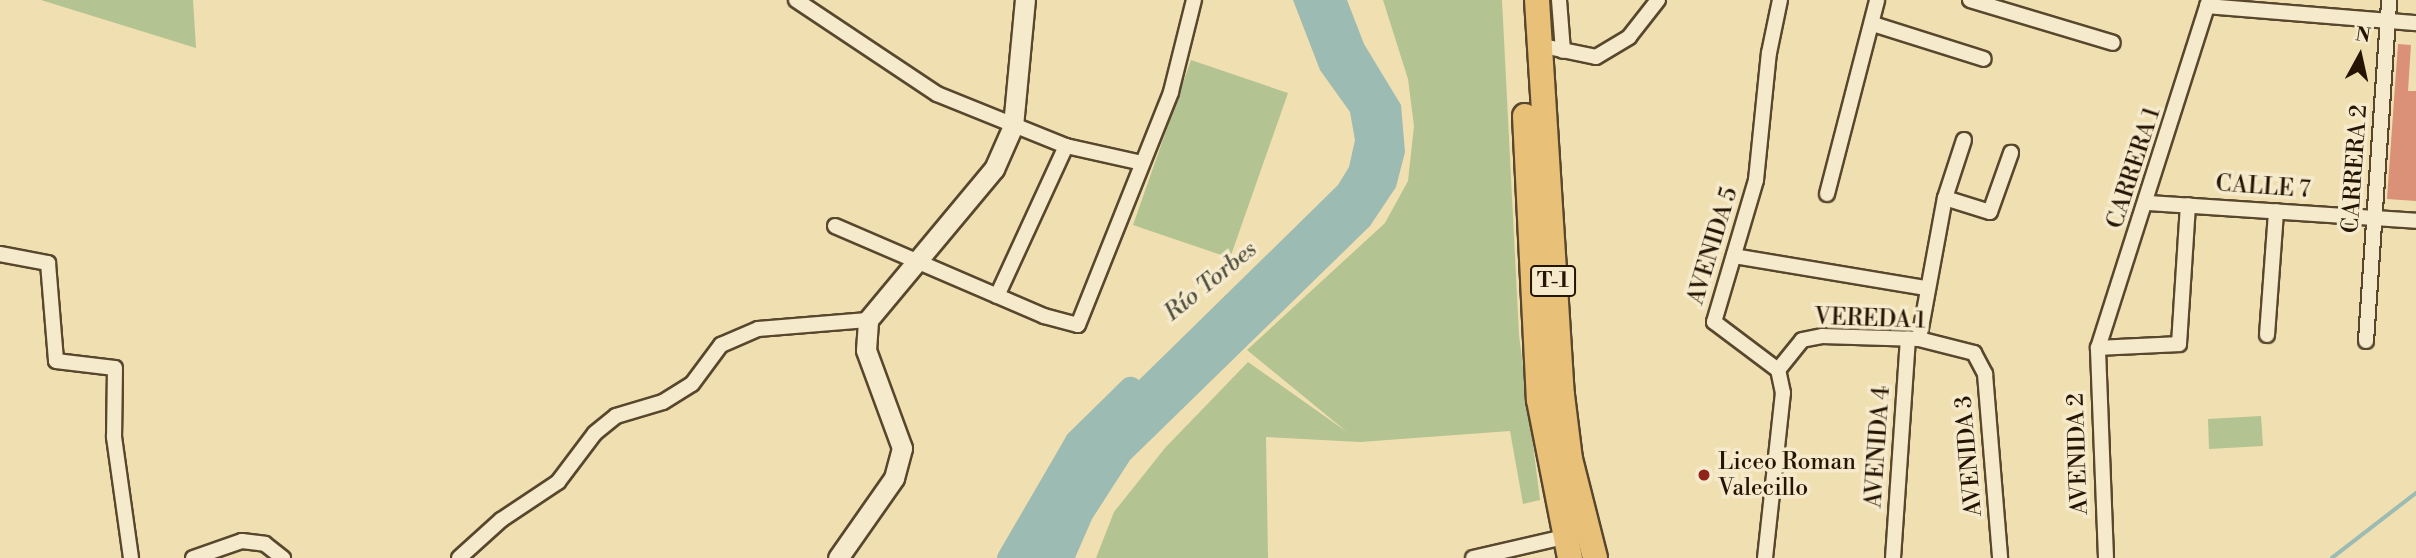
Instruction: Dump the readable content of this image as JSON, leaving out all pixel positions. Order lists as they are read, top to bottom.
{
  "streets": {
    "highway": ["T-1"],
    "street": [
      "CARRERA 1",
      "CARRERA 2",
      "CALLE 7",
      "AVENIDA 5",
      "VEREDA 1",
      "AVENIDA 4",
      "AVENIDA 2",
      "AVENIDA 3"
    ]
  },
  "crossings": [
    ["CARRERA 1", "CALLE 7"],
    ["CARRERA 1", "AVENIDA 2"],
    ["CARRERA 2", "CALLE 7"],
    ["AVENIDA 5", "VEREDA 1"],
    ["VEREDA 1", "AVENIDA 4"],
    ["VEREDA 1", "AVENIDA 3"]
  ],
  "water": ["Río Torbes"],
  "places": ["Liceo Roman Valecillo"],
  "north": "top"
}
